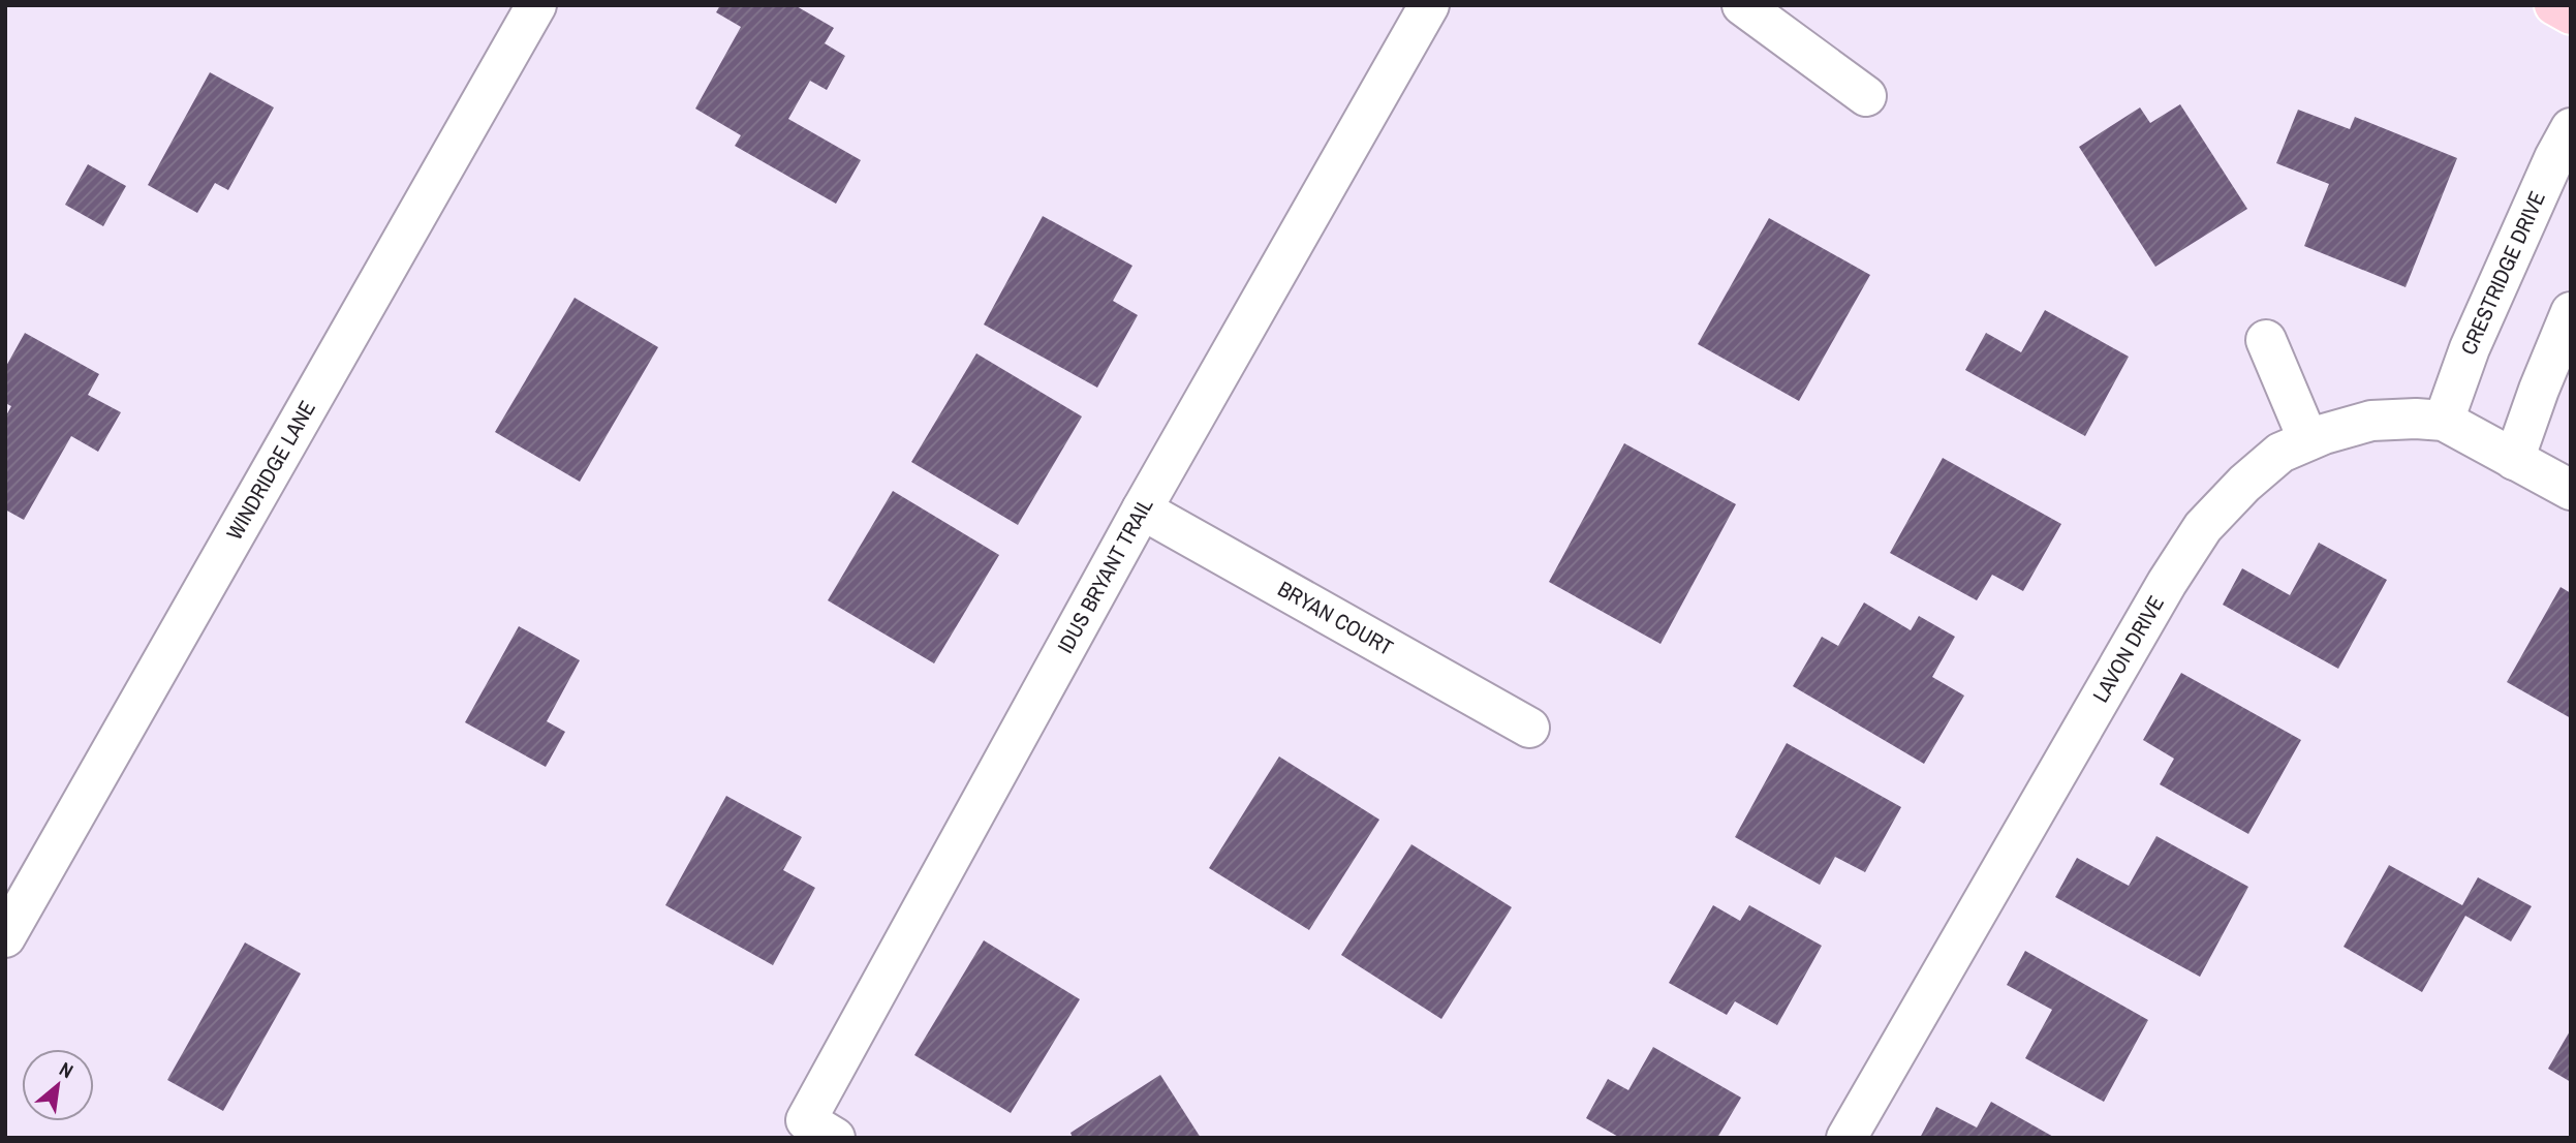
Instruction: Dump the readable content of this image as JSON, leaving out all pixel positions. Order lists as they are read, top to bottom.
{
  "streets": {
    "street": [
      "CRESTRIDGE DRIVE",
      "WINDRIDGE LANE",
      "IDUS BRYANT TRAIL",
      "BRYAN COURT",
      "LAVON DRIVE"
    ]
  },
  "crossings": [
    ["CRESTRIDGE DRIVE", "LAVON DRIVE"],
    ["IDUS BRYANT TRAIL", "BRYAN COURT"]
  ],
  "north": "top right"
}
